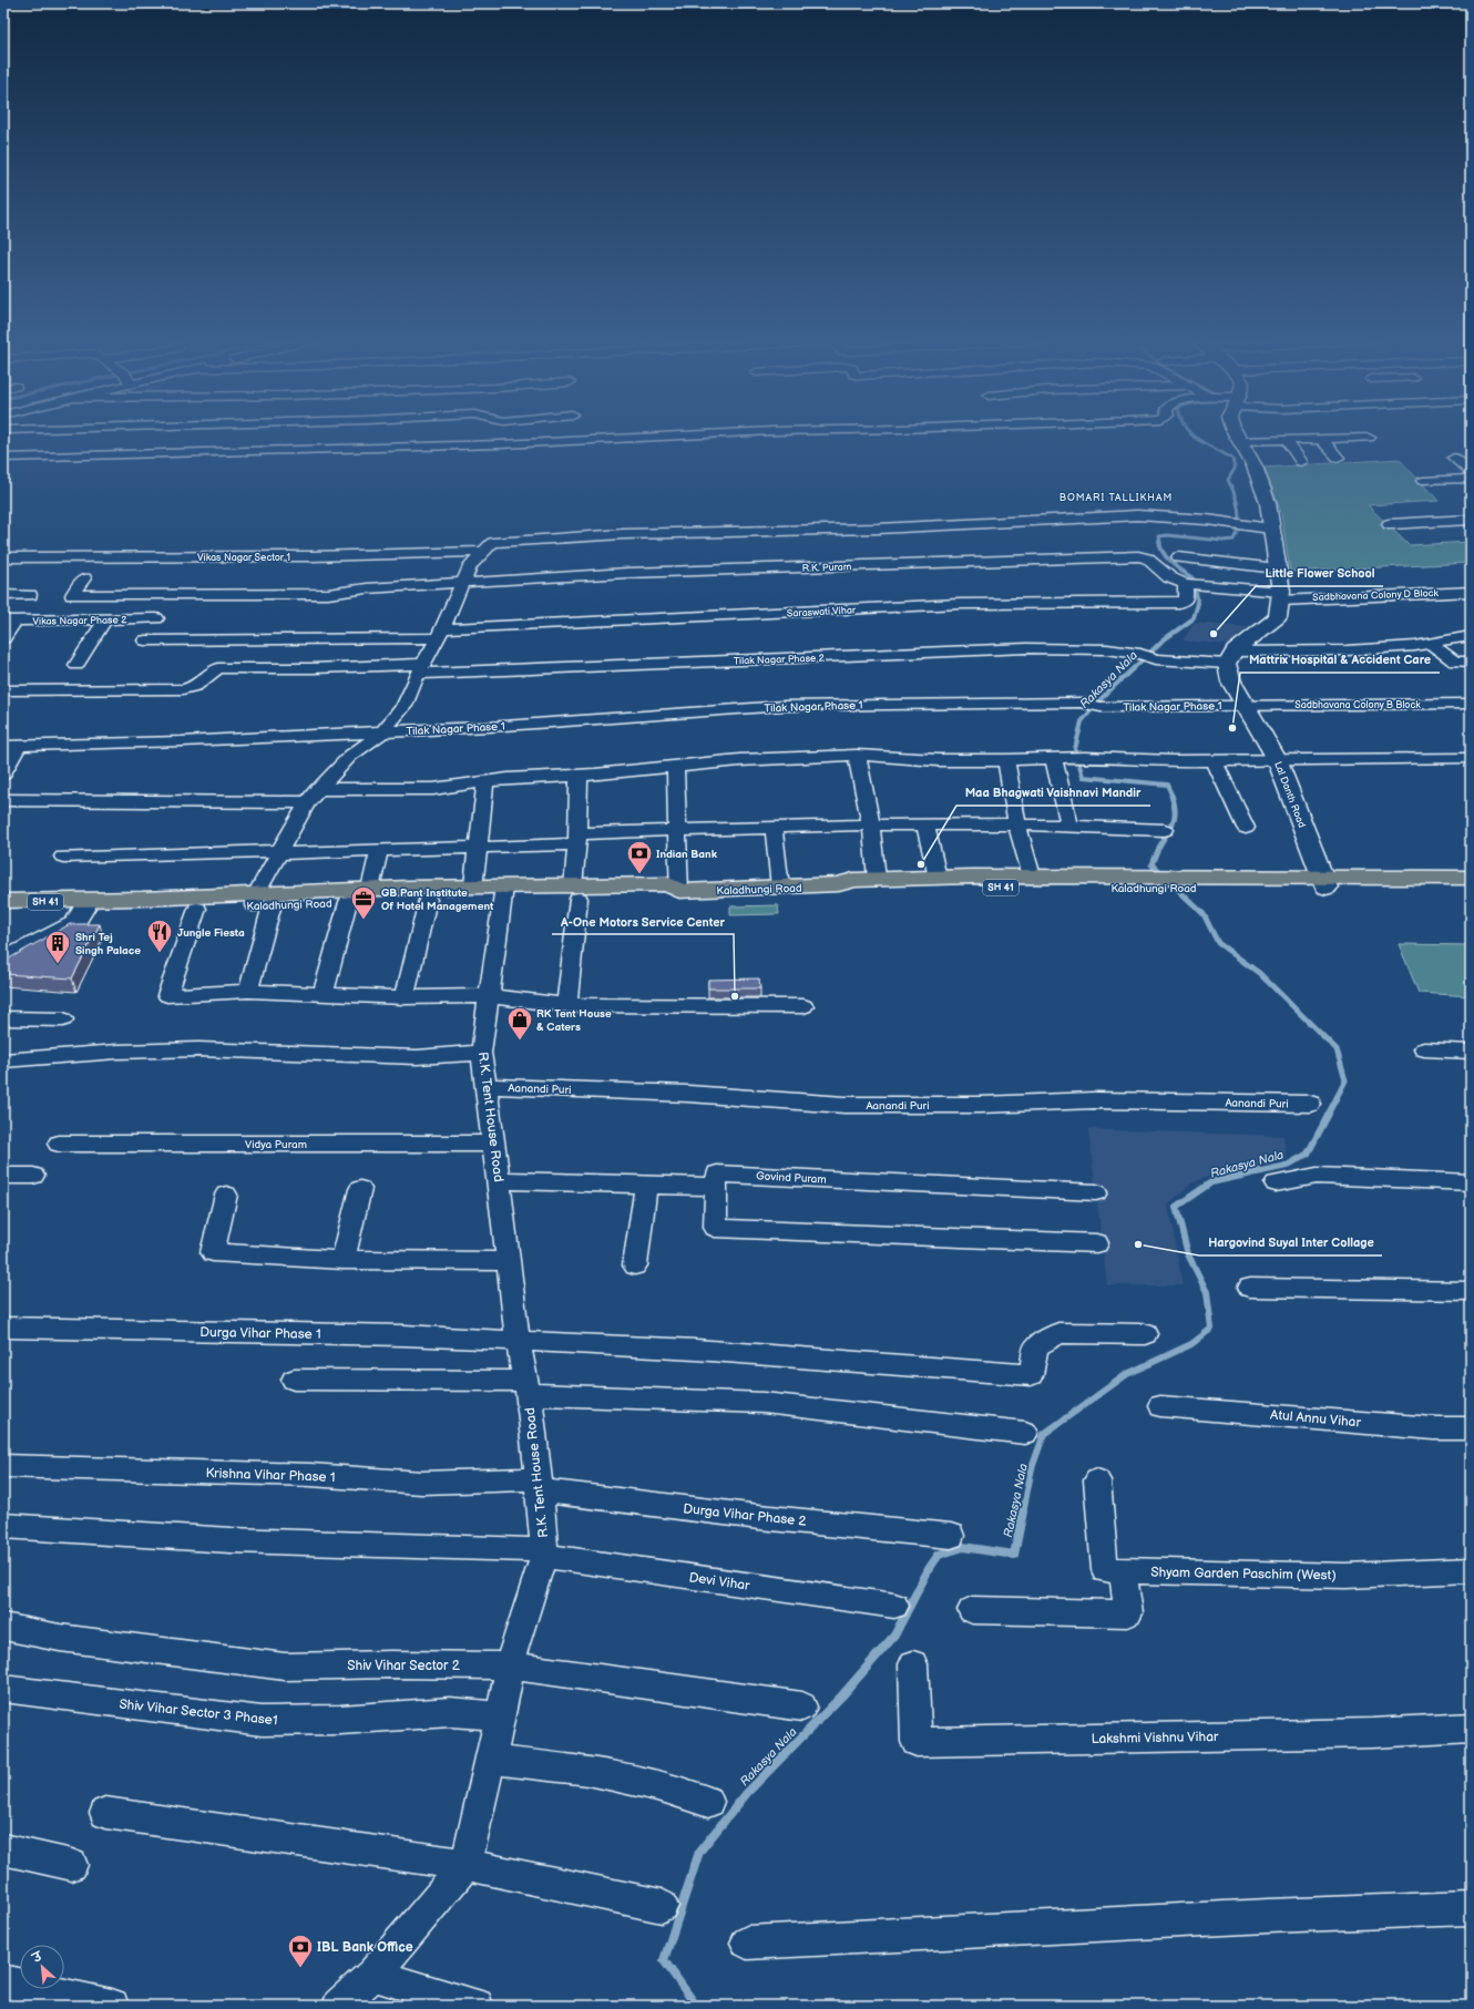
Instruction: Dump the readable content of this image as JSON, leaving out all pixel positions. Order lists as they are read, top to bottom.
{
  "streets": {
    "main road": ["SH 41", "Kaladhungi Road"],
    "street": [
      "Vikas Nagar Sector 1",
      "R.K. Puram",
      "Sadbhavana Colony D Block",
      "Saraswati Vihar",
      "Vikas Nagar Phase 2",
      "Tilak Nagar Phase 2",
      "Sadbhavana Colony B Block",
      "Tilak Nagar Phase 1",
      "Lal Danth Road",
      "Aanandi Puri",
      "R.K. Tent House Road",
      "Vidya Puram",
      "Govind Puram",
      "Durga Vihar Phase 1",
      "Atul Annu Vihar",
      "Krishna Vihar Phase 1",
      "Durga Vihar Phase 2",
      "Shyam Garden Paschim (West)",
      "Devi Vihar",
      "Shiv Vihar Sector 2",
      "Shiv Vihar Sector 3 Phase1",
      "Lakshmi Vishnu Vihar"
    ]
  },
  "crossings": [
    ["R.K. Puram", "Saraswati Vihar"],
    ["Tilak Nagar Phase 2", "Lal Danth Road"],
    ["Sadbhavana Colony B Block", "Tilak Nagar Phase 1"],
    ["Sadbhavana Colony B Block", "Lal Danth Road"],
    ["Tilak Nagar Phase 1", "Lal Danth Road"],
    ["Lal Danth Road", "Kaladhungi Road"],
    ["Kaladhungi Road", "R.K. Tent House Road"],
    ["Aanandi Puri", "R.K. Tent House Road"],
    ["R.K. Tent House Road", "Vidya Puram"],
    ["R.K. Tent House Road", "Durga Vihar Phase 1"],
    ["R.K. Tent House Road", "Krishna Vihar Phase 1"],
    ["R.K. Tent House Road", "Durga Vihar Phase 2"],
    ["R.K. Tent House Road", "Devi Vihar"],
    ["R.K. Tent House Road", "Shiv Vihar Sector 2"],
    ["R.K. Tent House Road", "Shiv Vihar Sector 3 Phase1"],
    ["Krishna Vihar Phase 1", "Durga Vihar Phase 2"]
  ],
  "districts": ["BOMARI TALLIKHAM"],
  "water": ["Rakasya Nala"],
  "places": {
    "other": [
      "Little Flower School",
      "Mattrix Hospital & Accident Care",
      "Maa Bhagwati Vaishnavi Mandir",
      "A-One Motors Service Center",
      "Hargovind Suyal Inter Collage"
    ],
    "bank": ["Indian Bank", "IBL Bank Office"],
    "office": ["GB Pant Institute Of Hotel Management"],
    "restaurant": ["Jungle Fiesta"],
    "building": ["Shri Tej Singh Palace"],
    "shop": ["RK Tent House & Caters"]
  },
  "north": "top left"
}
